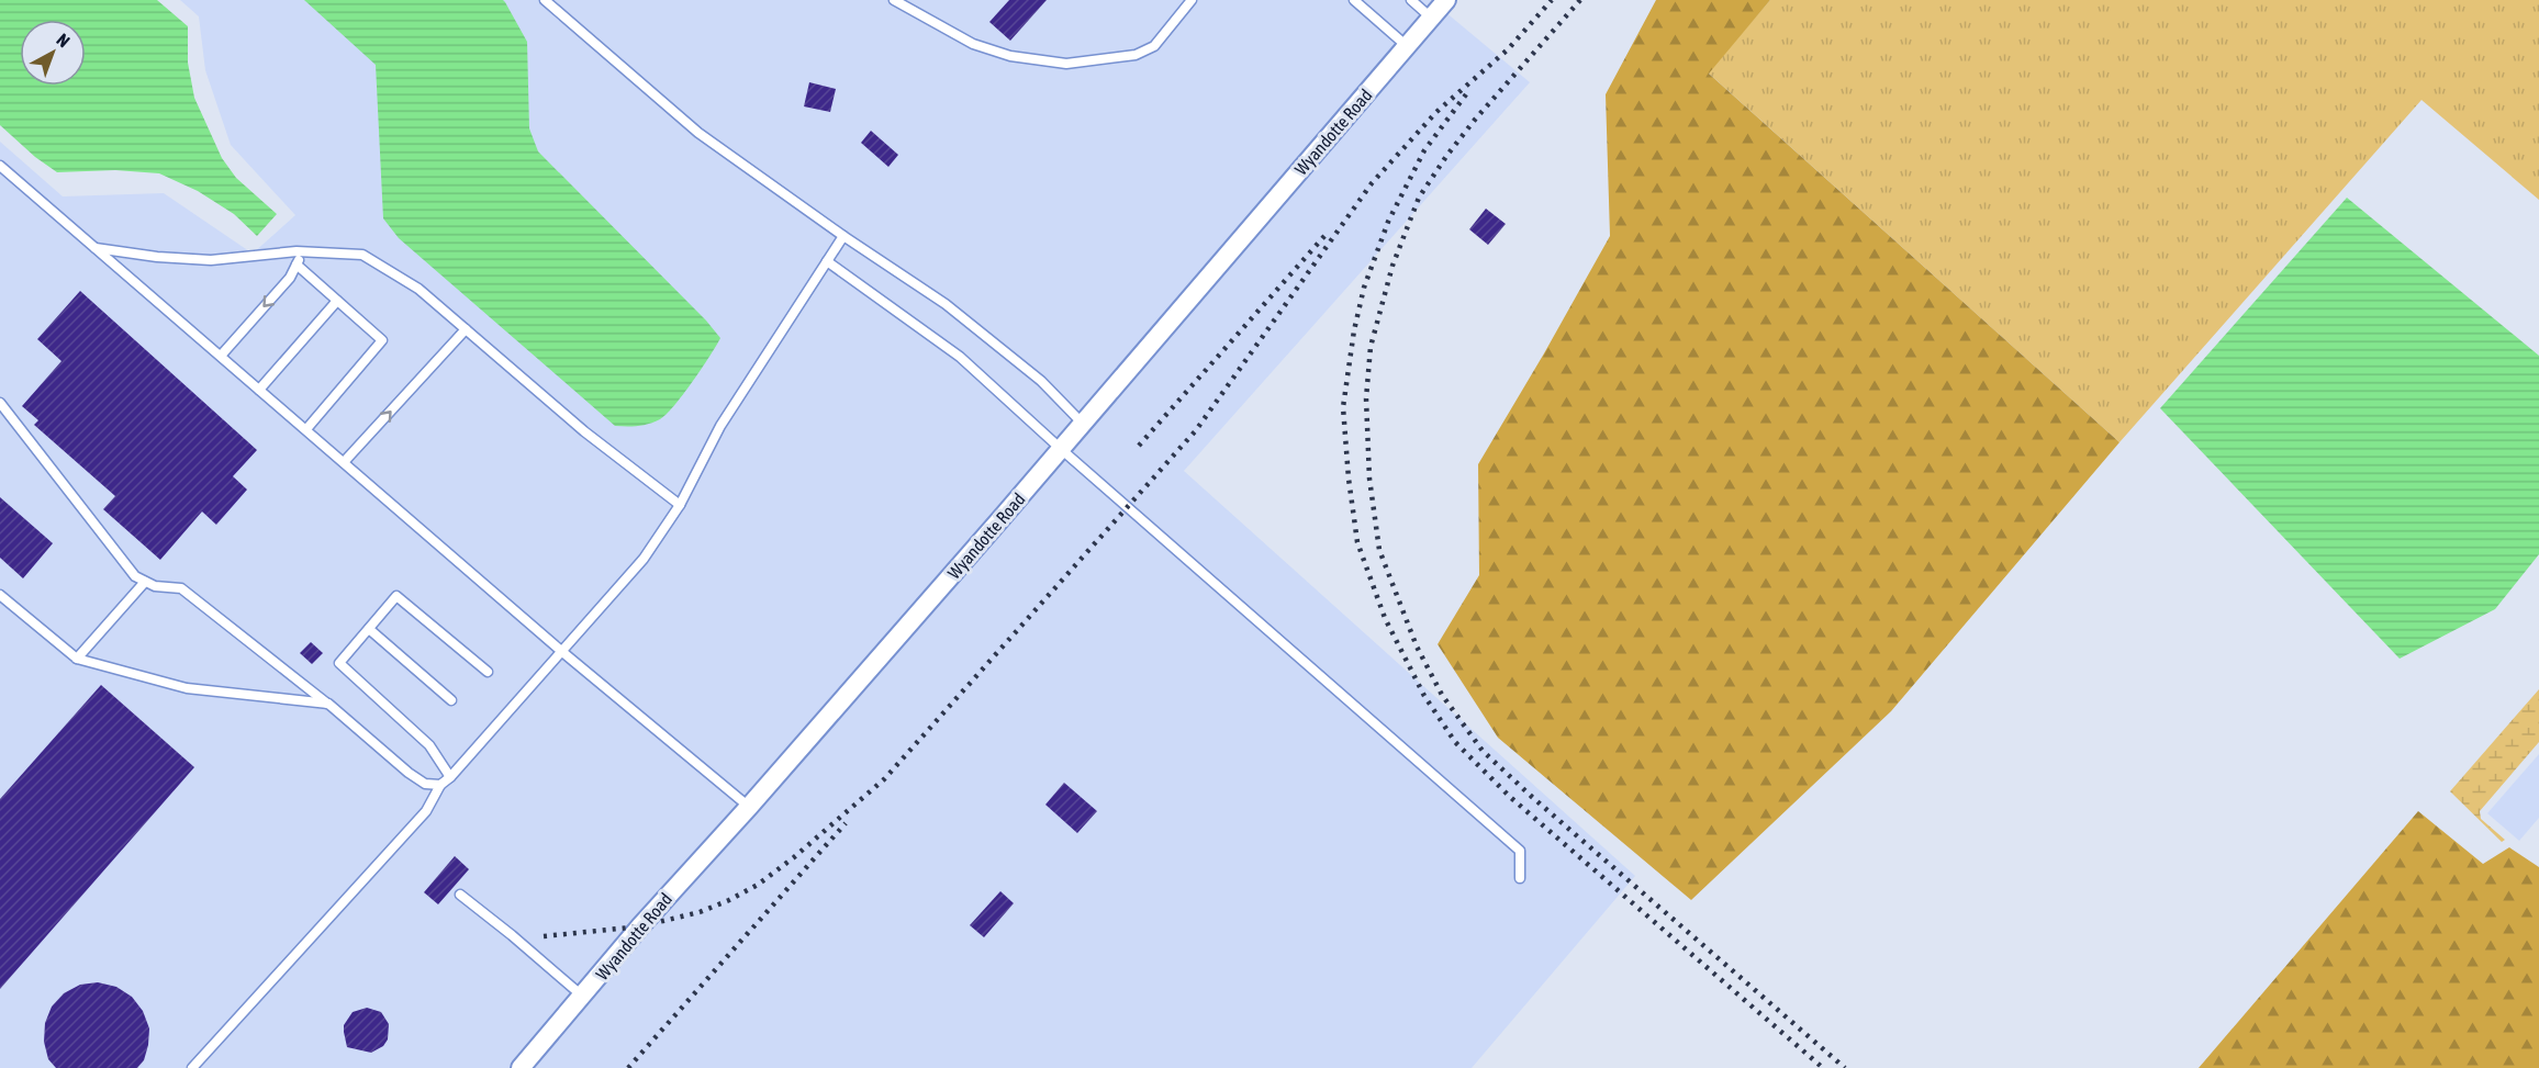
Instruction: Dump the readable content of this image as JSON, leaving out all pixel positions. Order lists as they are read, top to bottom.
{
  "streets": {
    "street": ["Wyandotte Road"]
  },
  "north": "top right"
}
